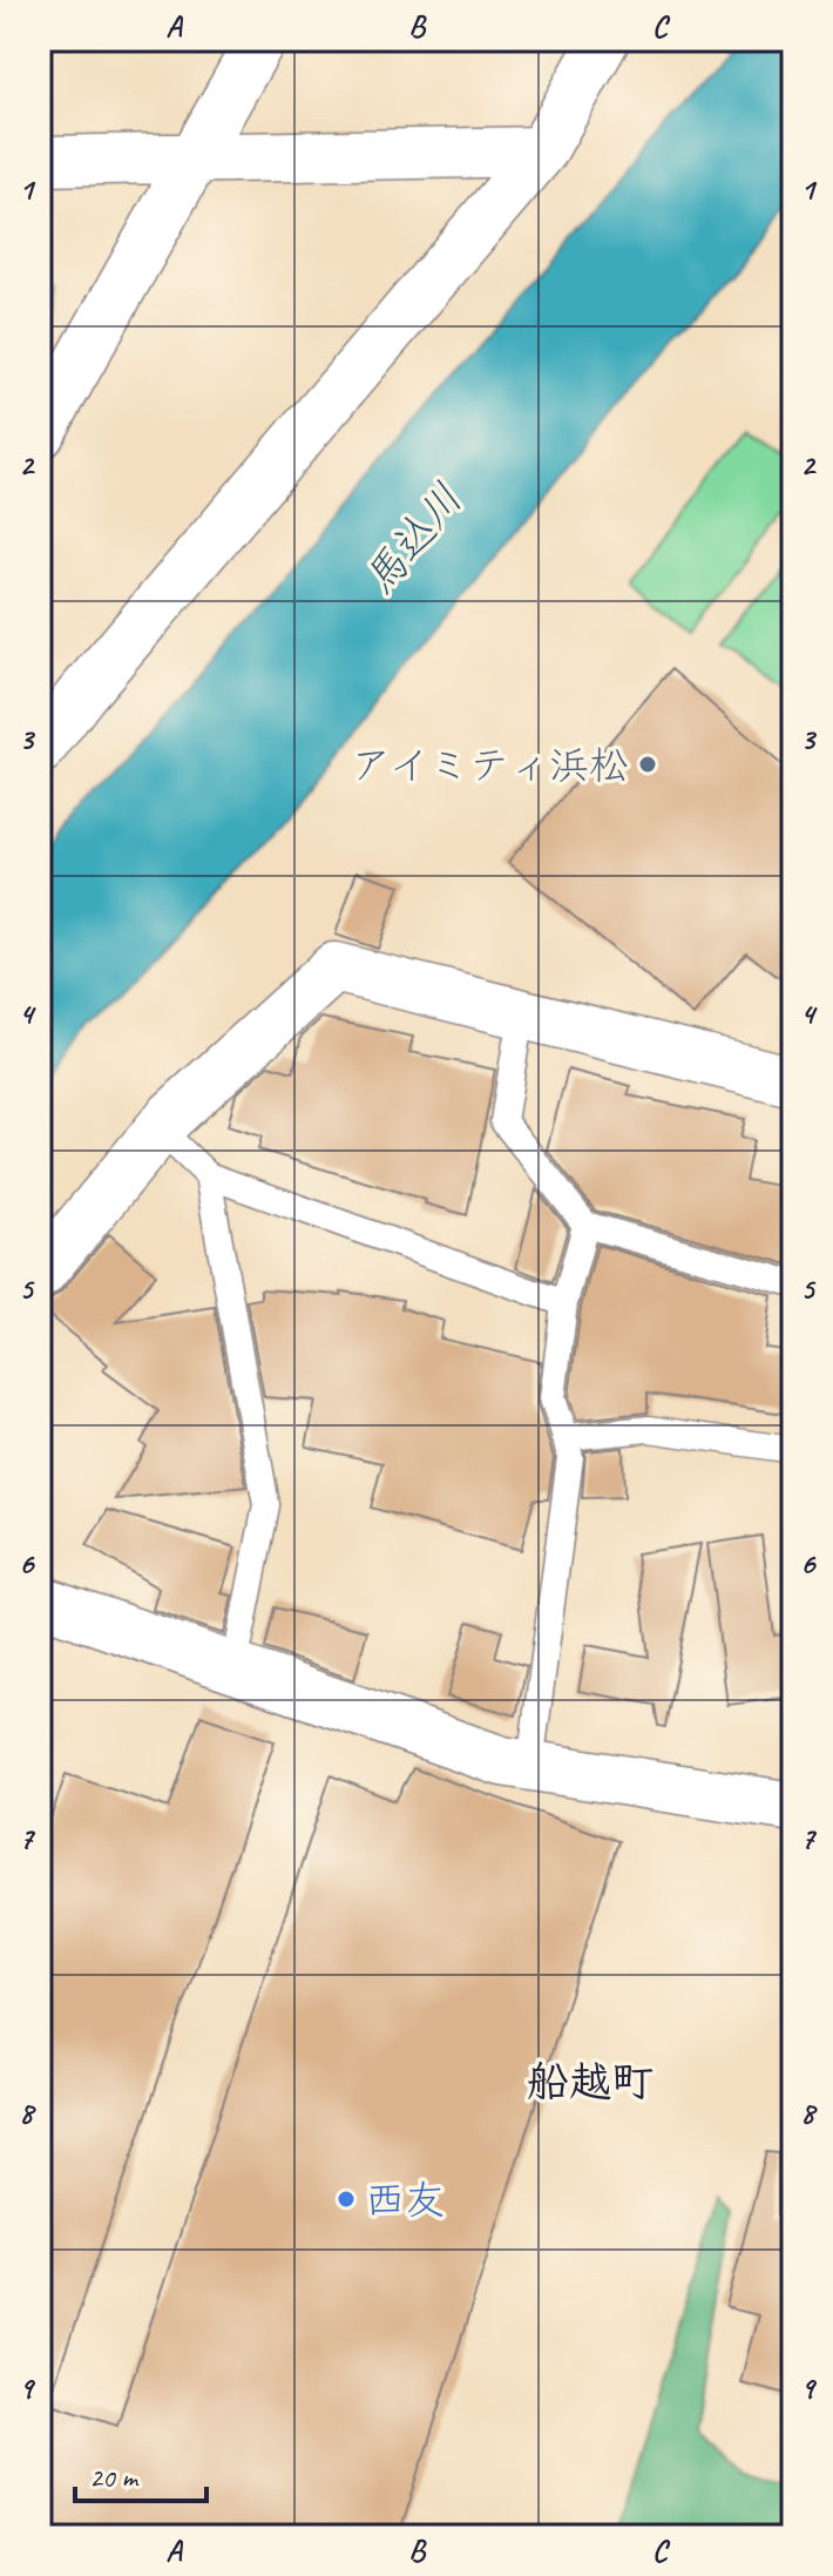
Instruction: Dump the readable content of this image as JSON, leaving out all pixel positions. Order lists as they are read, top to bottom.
{
  "districts": ["船越町"],
  "water": ["馬込川"],
  "places": ["アイミティ浜松", "西友"],
  "scale_bar": "20 m",
  "grid": {
    "columns": ["A", "B", "C"],
    "rows": [
      "1",
      "2",
      "3",
      "4",
      "5",
      "6",
      "7",
      "8",
      "9"
    ]
  }
}
